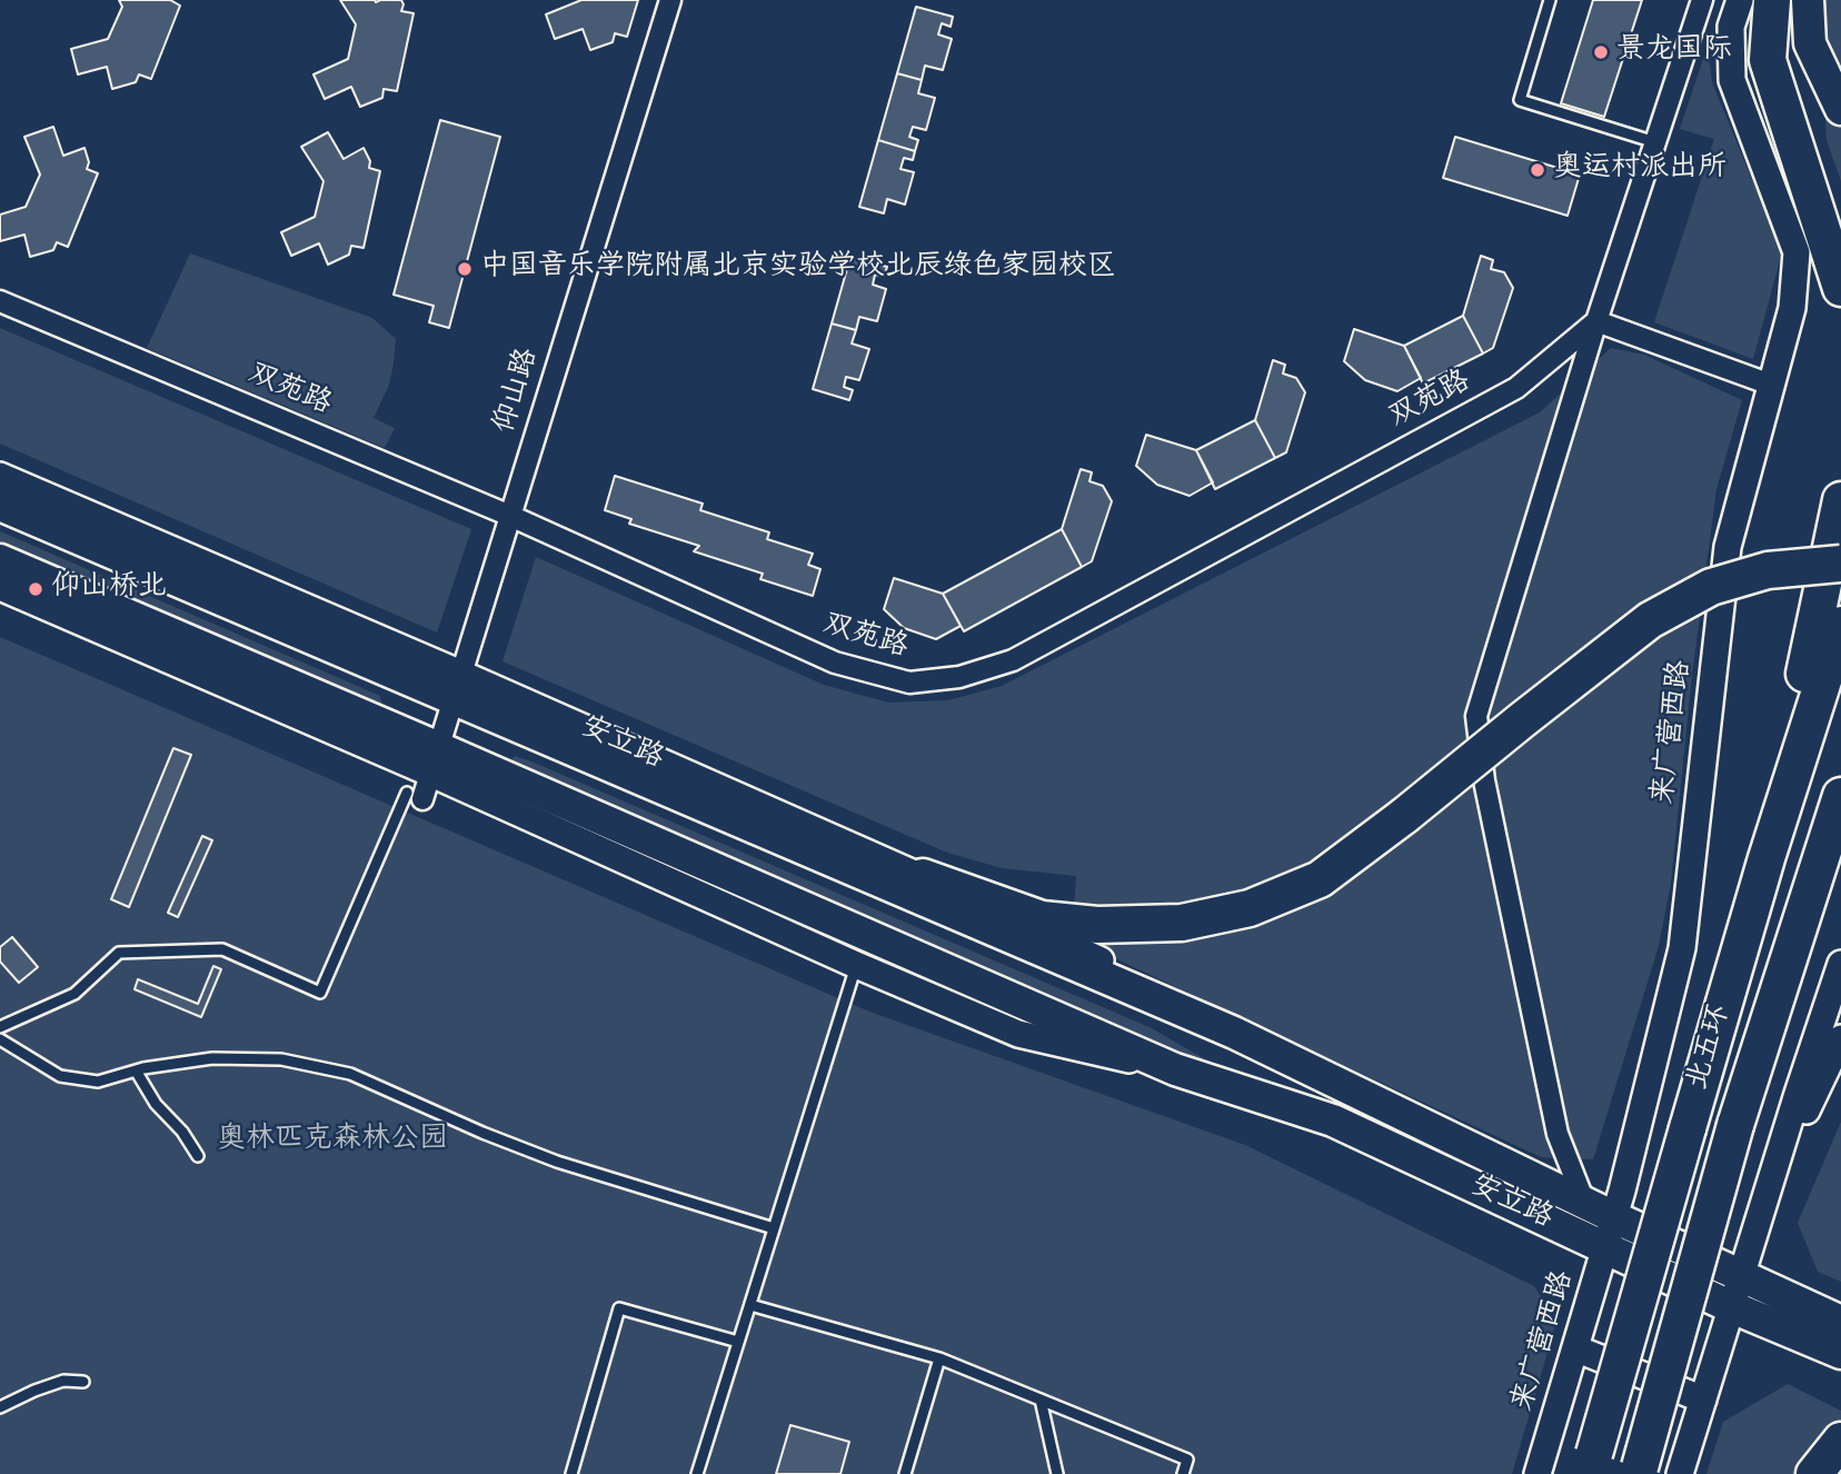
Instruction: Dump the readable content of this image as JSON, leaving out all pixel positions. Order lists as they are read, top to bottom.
{
  "streets": {
    "highway": ["北五环"],
    "main road": ["安立路"],
    "street": ["双苑路", "仰山路", "来广营西路"]
  },
  "crossings": [
    ["双苑路", "仰山路"],
    ["仰山路", "安立路"],
    ["来广营西路", "安立路"]
  ],
  "parks": ["奥林匹克森林公园"],
  "places": [
    "景龙国际",
    "奥运村派出所",
    "中国音乐学院附属北京实验学校北辰绿色家园校区",
    "仰山桥北"
  ]
}
